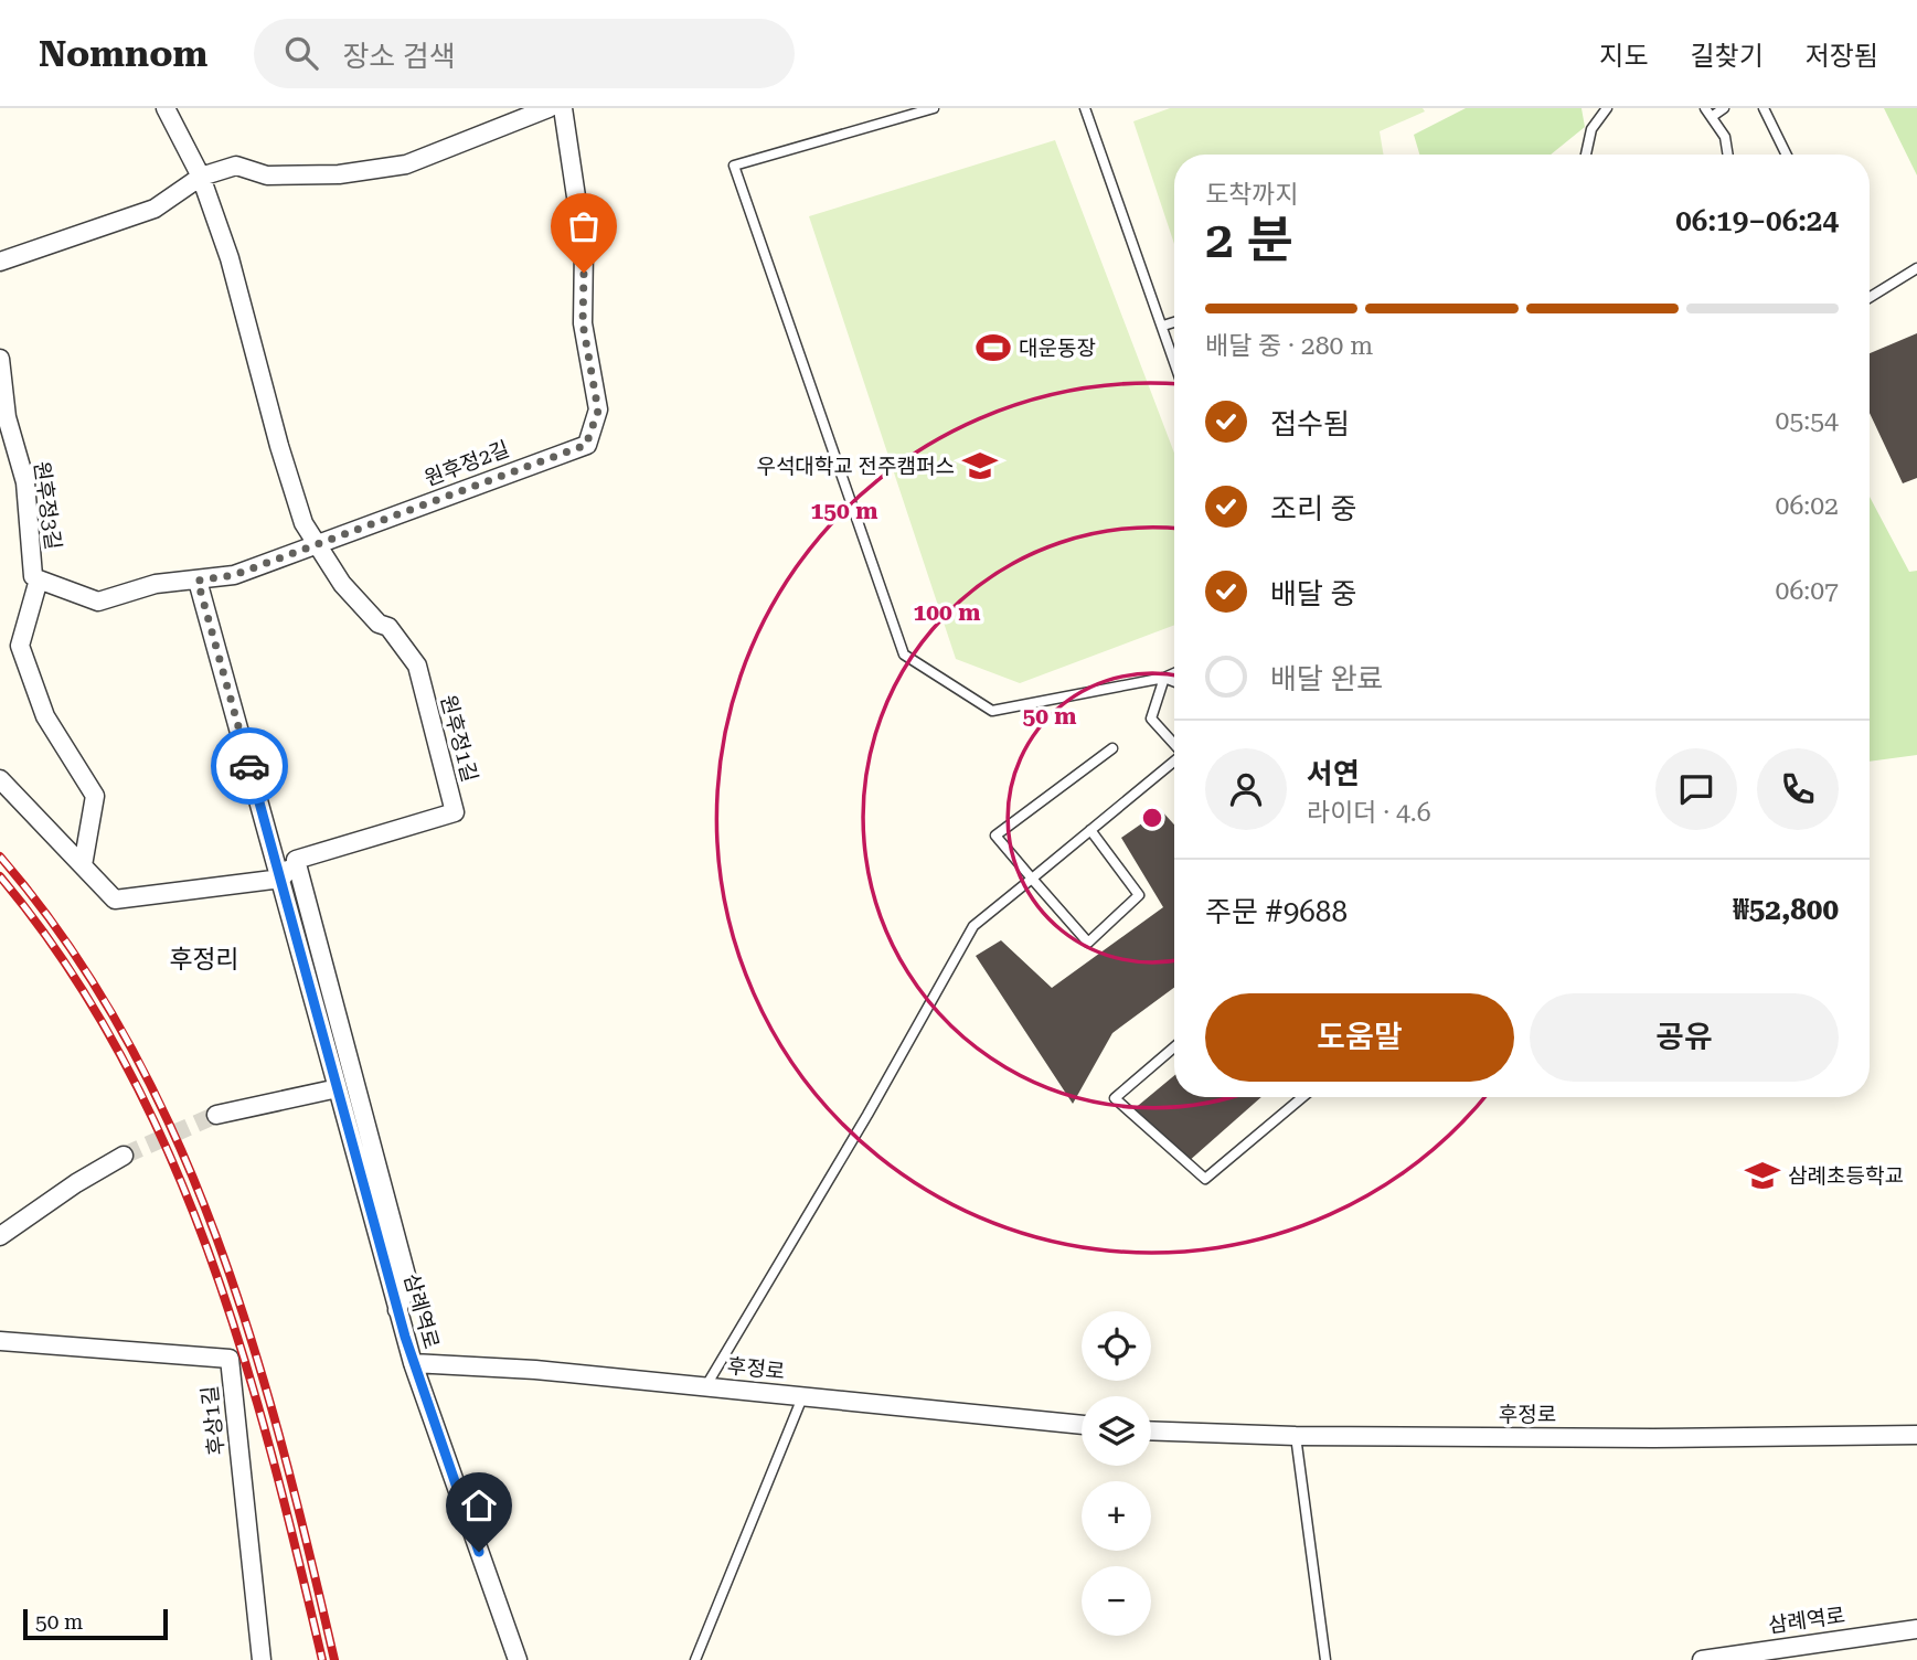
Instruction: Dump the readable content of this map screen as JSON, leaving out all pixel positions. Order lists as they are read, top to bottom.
{
  "streets": {
    "street": [
      "원후정2길",
      "원후정3길",
      "원후정1길",
      "삼례역로",
      "후정로",
      "후상1길"
    ]
  },
  "crossings": [
    ["원후정2길", "원후정3길"],
    ["원후정2길", "원후정1길"],
    ["원후정2길", "삼례역로"],
    ["삼례역로", "후정로"]
  ],
  "districts": ["후정리"],
  "places": {
    "sports": ["대운동장"],
    "school or university": ["우석대학교 전주캠퍼스", "삼례초등학교"]
  },
  "scale_bar": "50 m",
  "page": {
    "header": "Nomnom",
    "search": "장소 검색",
    "nav": ["지도", "길찾기", "저장됨"],
    "heading": ["2 분", "도착까지", "06:19–06:24"],
    "panel": [
      "서연",
      "라이더 · 4.6",
      "주문 #9688",
      "₩52,800"
    ],
    "bar": "배달 중 · 280 m",
    "list": [
      ["접수됨", "05:54"],
      ["조리 중", "06:02"],
      ["배달 중", "06:07"],
      "배달 완료"
    ],
    "buttons": ["도움말", "공유"],
    "map_buttons": ["+", "−"],
    "scale": "50 m"
  },
  "rings": ["150 m", "100 m", "50 m"]
}
